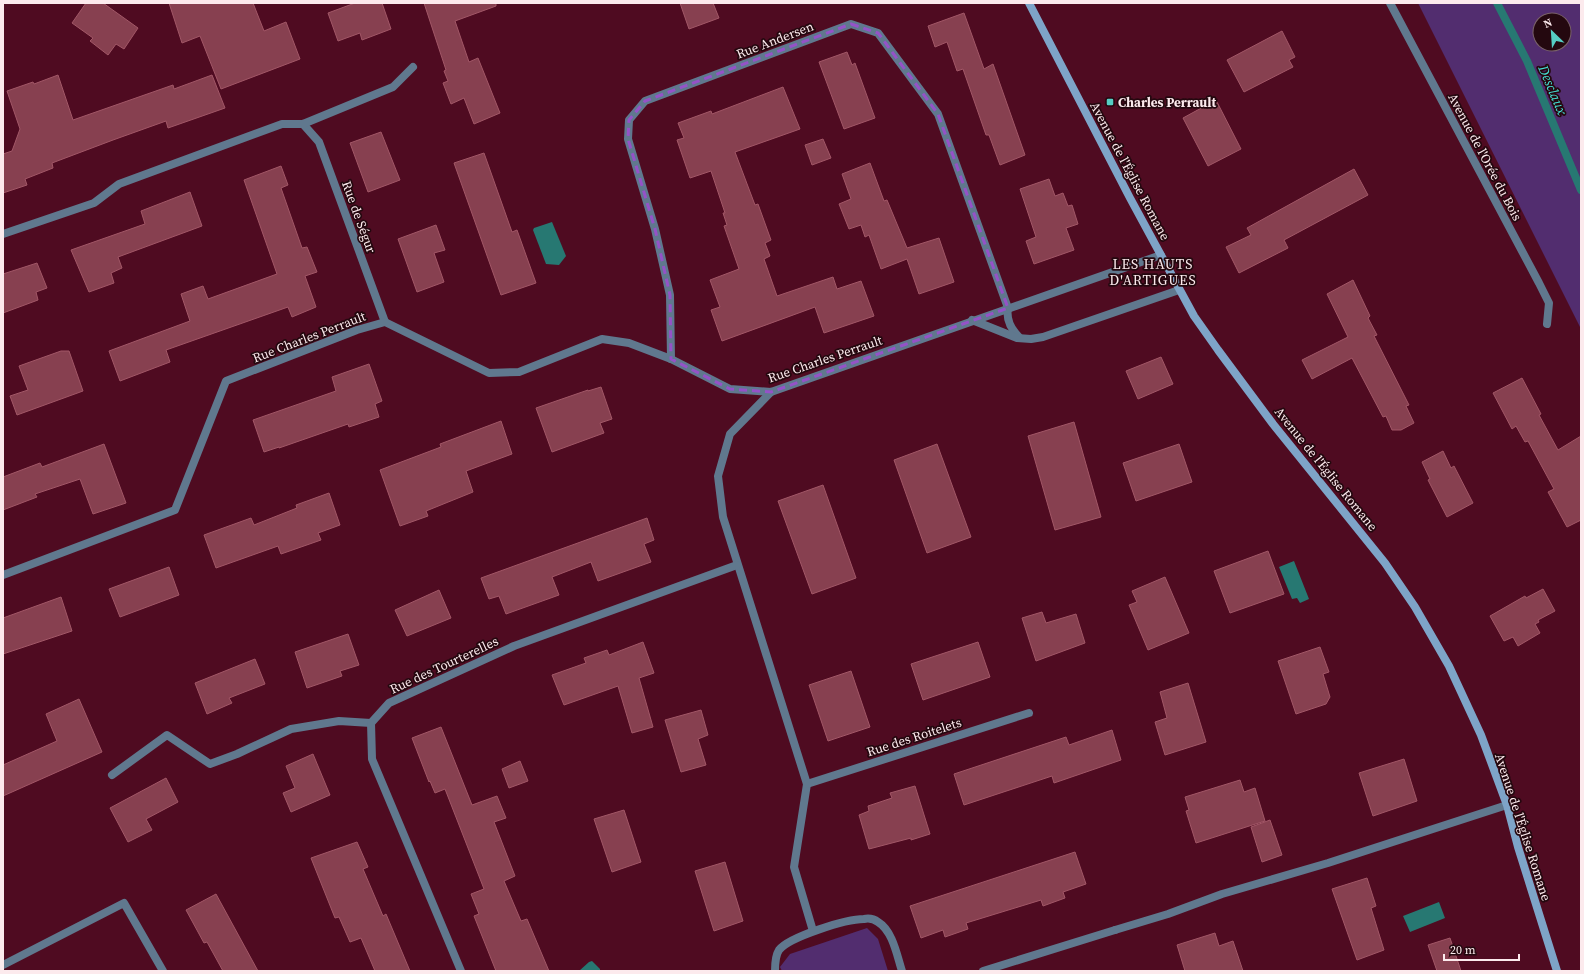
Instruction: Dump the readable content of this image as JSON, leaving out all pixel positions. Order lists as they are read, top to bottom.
{
  "streets": {
    "street": [
      "Rue Andersen",
      "Avenue de l'Orée du Bois",
      "Avenue de l'Église Romane",
      "Rue de Ségur",
      "Rue Charles Perrault",
      "Rue des Tourterelles",
      "Rue des Roitelets"
    ]
  },
  "crossings": [
    ["Rue Andersen", "Rue Charles Perrault"],
    ["Avenue de l'Église Romane", "Rue Charles Perrault"],
    ["Rue de Ségur", "Rue Charles Perrault"]
  ],
  "districts": ["LES HAUTS D'ARTIGUES"],
  "water": ["Desclaux"],
  "places": {
    "transit": ["Charles Perrault"]
  },
  "scale_bar": "20 m",
  "north": "top left"
}
